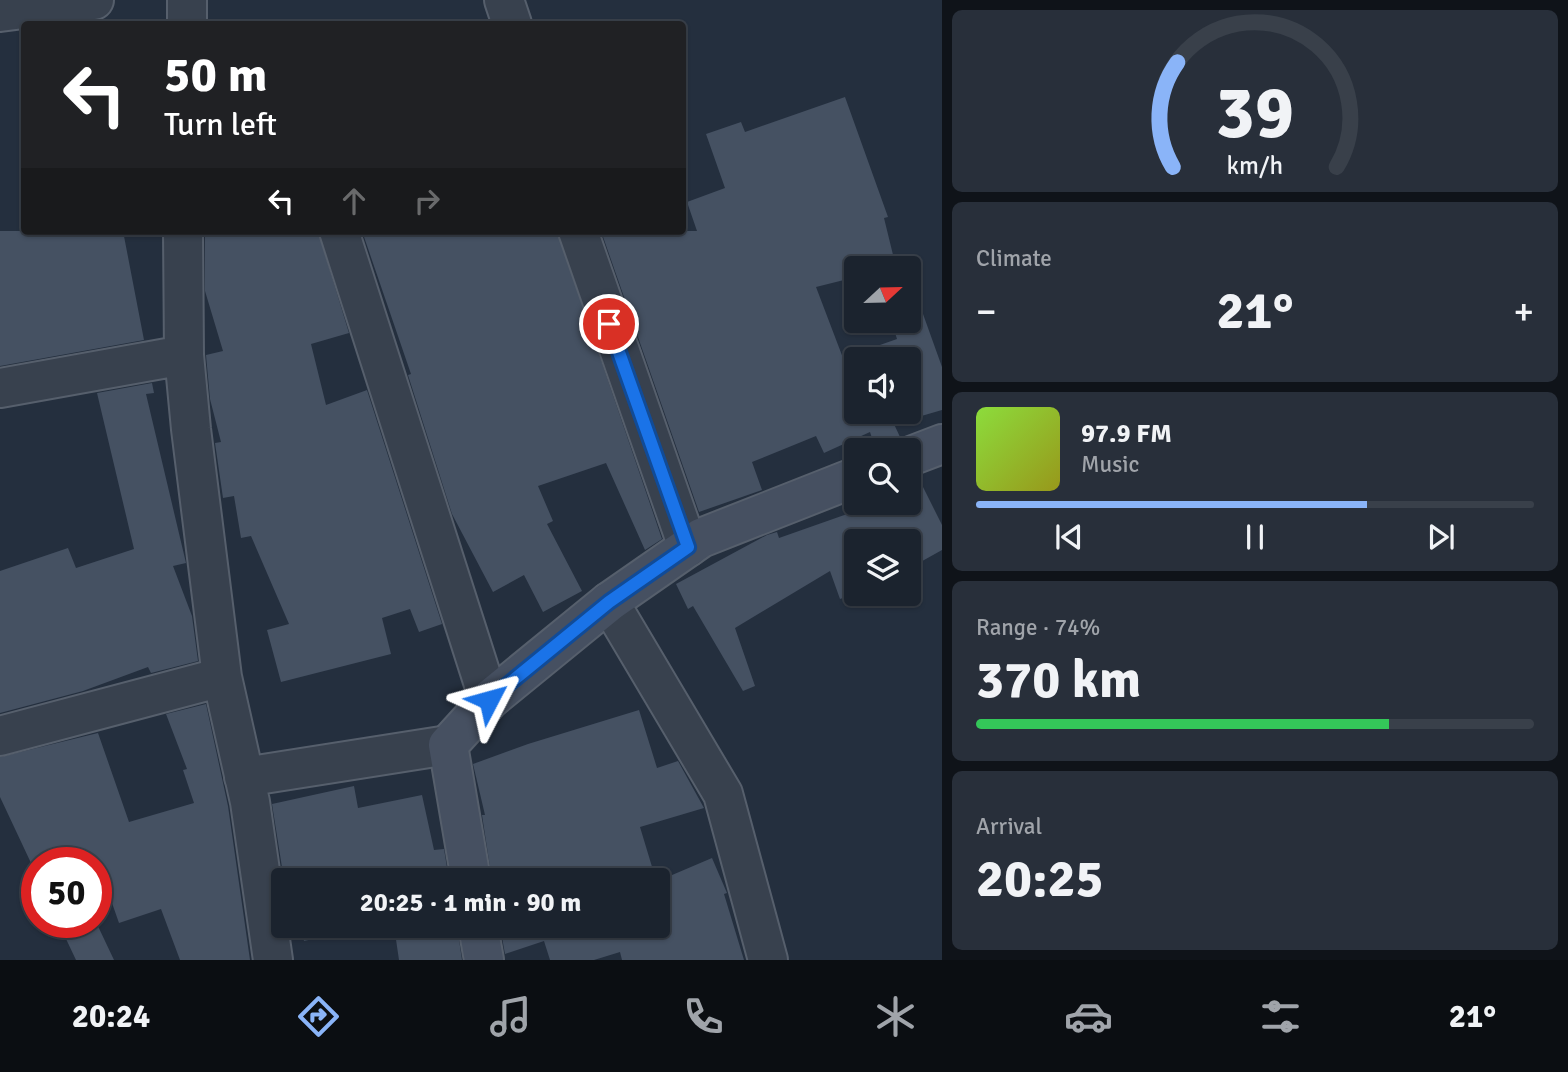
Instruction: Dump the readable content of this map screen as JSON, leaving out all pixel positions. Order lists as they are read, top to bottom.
{
  "north": "right",
  "page": {
    "turn": ["50 m", "Turn left"],
    "tile": [
      "Climate",
      ["Range · 74%", "370 km"],
      ["Arrival", "20:25"]
    ],
    "heat": ["−", "21°", "+"],
    "song": ["97.9 FM", "Music"],
    "limit": "50",
    "trip": "20:25 · 1 min · 90 m",
    "tabs": ["20:24", "21°"],
    "gauge": ["39", "km/h"]
  }
}
